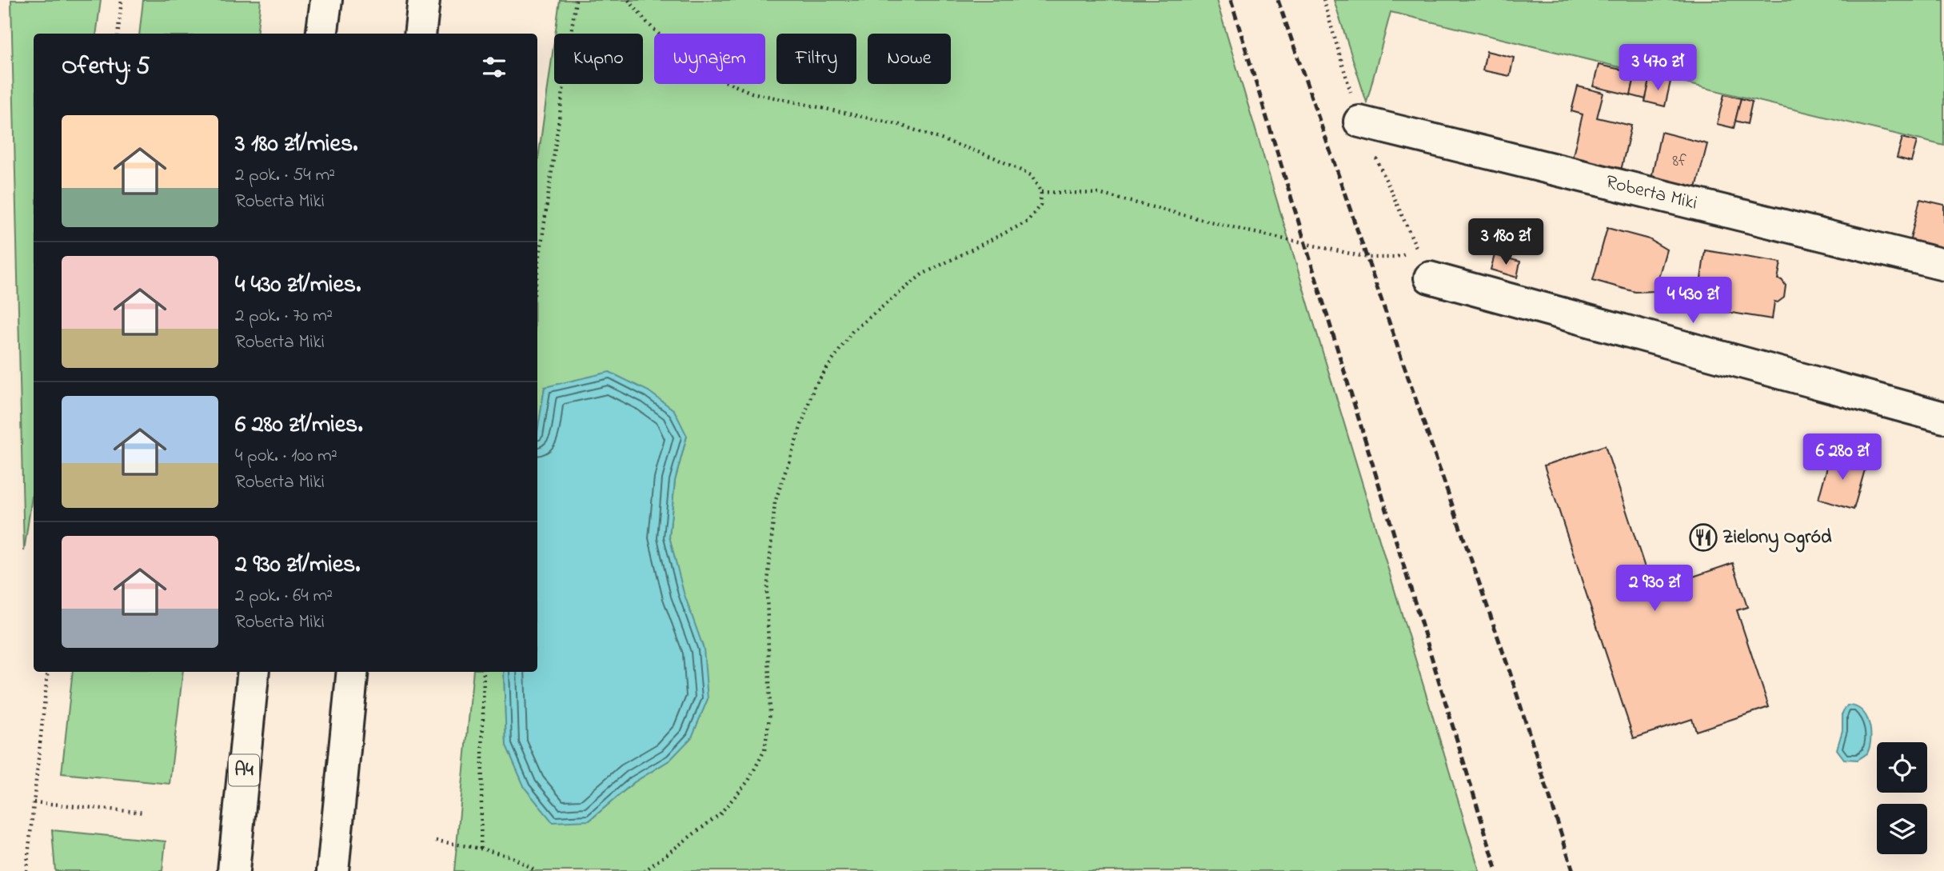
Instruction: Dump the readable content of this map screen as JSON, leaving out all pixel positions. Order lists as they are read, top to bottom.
{
  "streets": {
    "main road": ["Roberta Miki", "A4"]
  },
  "places": {
    "restaurant": ["Zielony Ogród"]
  },
  "house_numbers": ["8f"],
  "page": {
    "chip": [
      "Kupno",
      "Wynajem",
      "Filtry",
      "Nowe"
    ],
    "heading": "Oferty: 5",
    "price": [
      "3 470 zł",
      "3 180 zł",
      "4 430 zł",
      "6 280 zł",
      "2 930 zł"
    ],
    "list": [
      {
        "name": "3 180 zł/mies.",
        "note": "2 pok. · 54 m² · Roberta Miki"
      },
      {
        "name": "4 430 zł/mies.",
        "note": "2 pok. · 70 m² · Roberta Miki"
      },
      {
        "name": "6 280 zł/mies.",
        "note": "4 pok. · 100 m² · Roberta Miki"
      },
      {
        "name": "2 930 zł/mies.",
        "note": "2 pok. · 64 m² · Roberta Miki"
      }
    ]
  }
}
